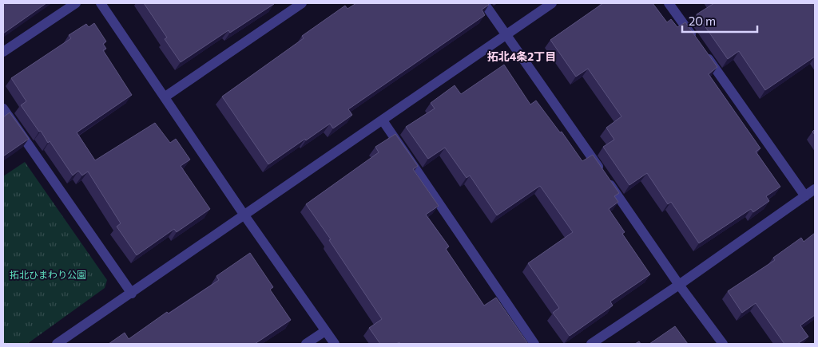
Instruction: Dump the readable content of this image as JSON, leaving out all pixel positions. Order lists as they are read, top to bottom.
{
  "districts": ["拓北4条2丁目"],
  "parks": ["拓北ひまわり公園"],
  "scale_bar": "20 m"
}
